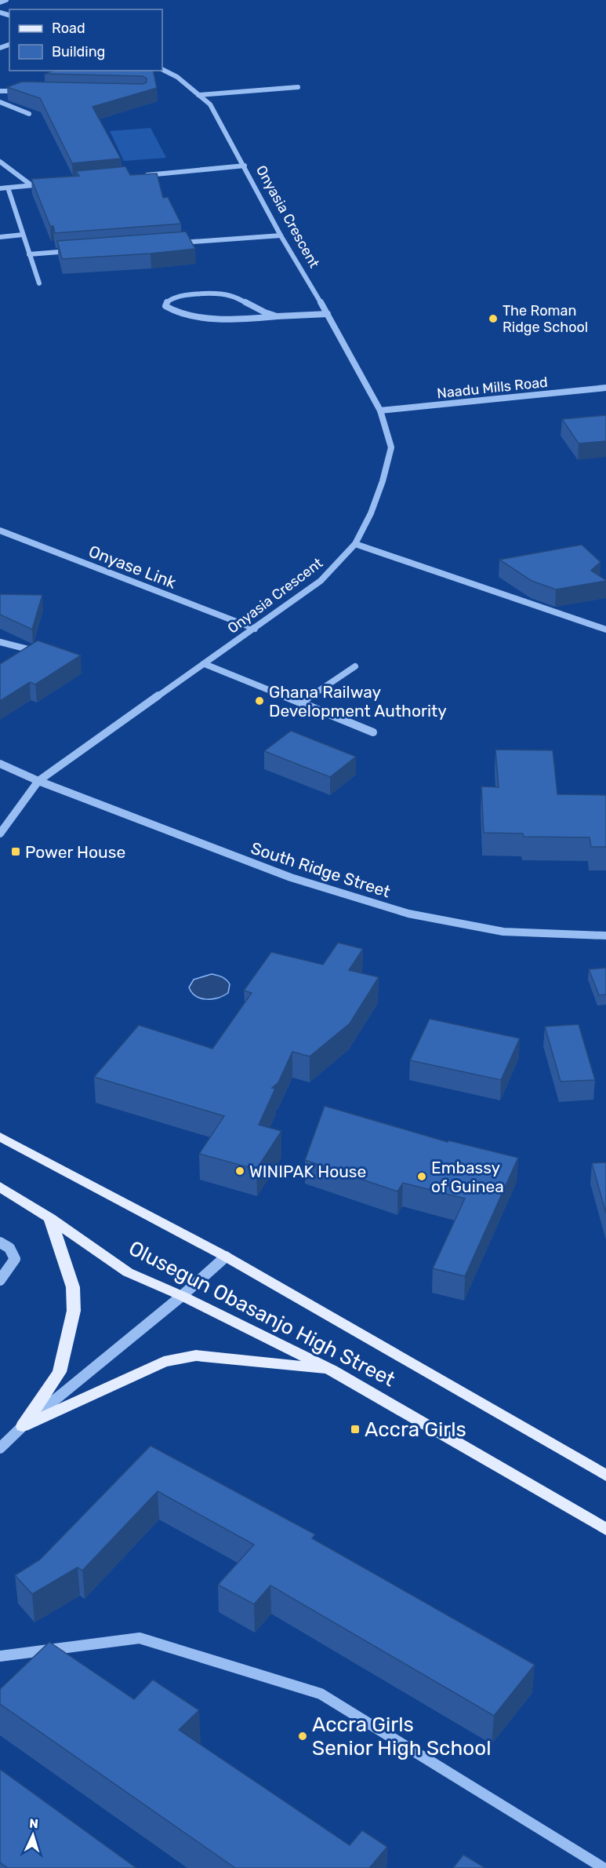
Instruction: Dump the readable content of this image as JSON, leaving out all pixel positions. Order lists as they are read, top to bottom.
{
  "streets": {
    "main road": ["Olusegun Obasanjo High Street"],
    "street": [
      "Onyasia Crescent",
      "Naadu Mills Road",
      "Onyase Link",
      "South Ridge Street"
    ]
  },
  "crossings": [
    ["Onyasia Crescent", "Naadu Mills Road"],
    ["Onyasia Crescent", "Onyase Link"],
    ["Onyasia Crescent", "South Ridge Street"]
  ],
  "places": {
    "other": [
      "The Roman Ridge School",
      "Ghana Railway Development Authority",
      "WINIPAK House",
      "Embassy of Guinea",
      "Accra Girls Senior High School"
    ],
    "transit": ["Power House", "Accra Girls"]
  },
  "legend": ["Road", "Building"],
  "north": "top"
}
